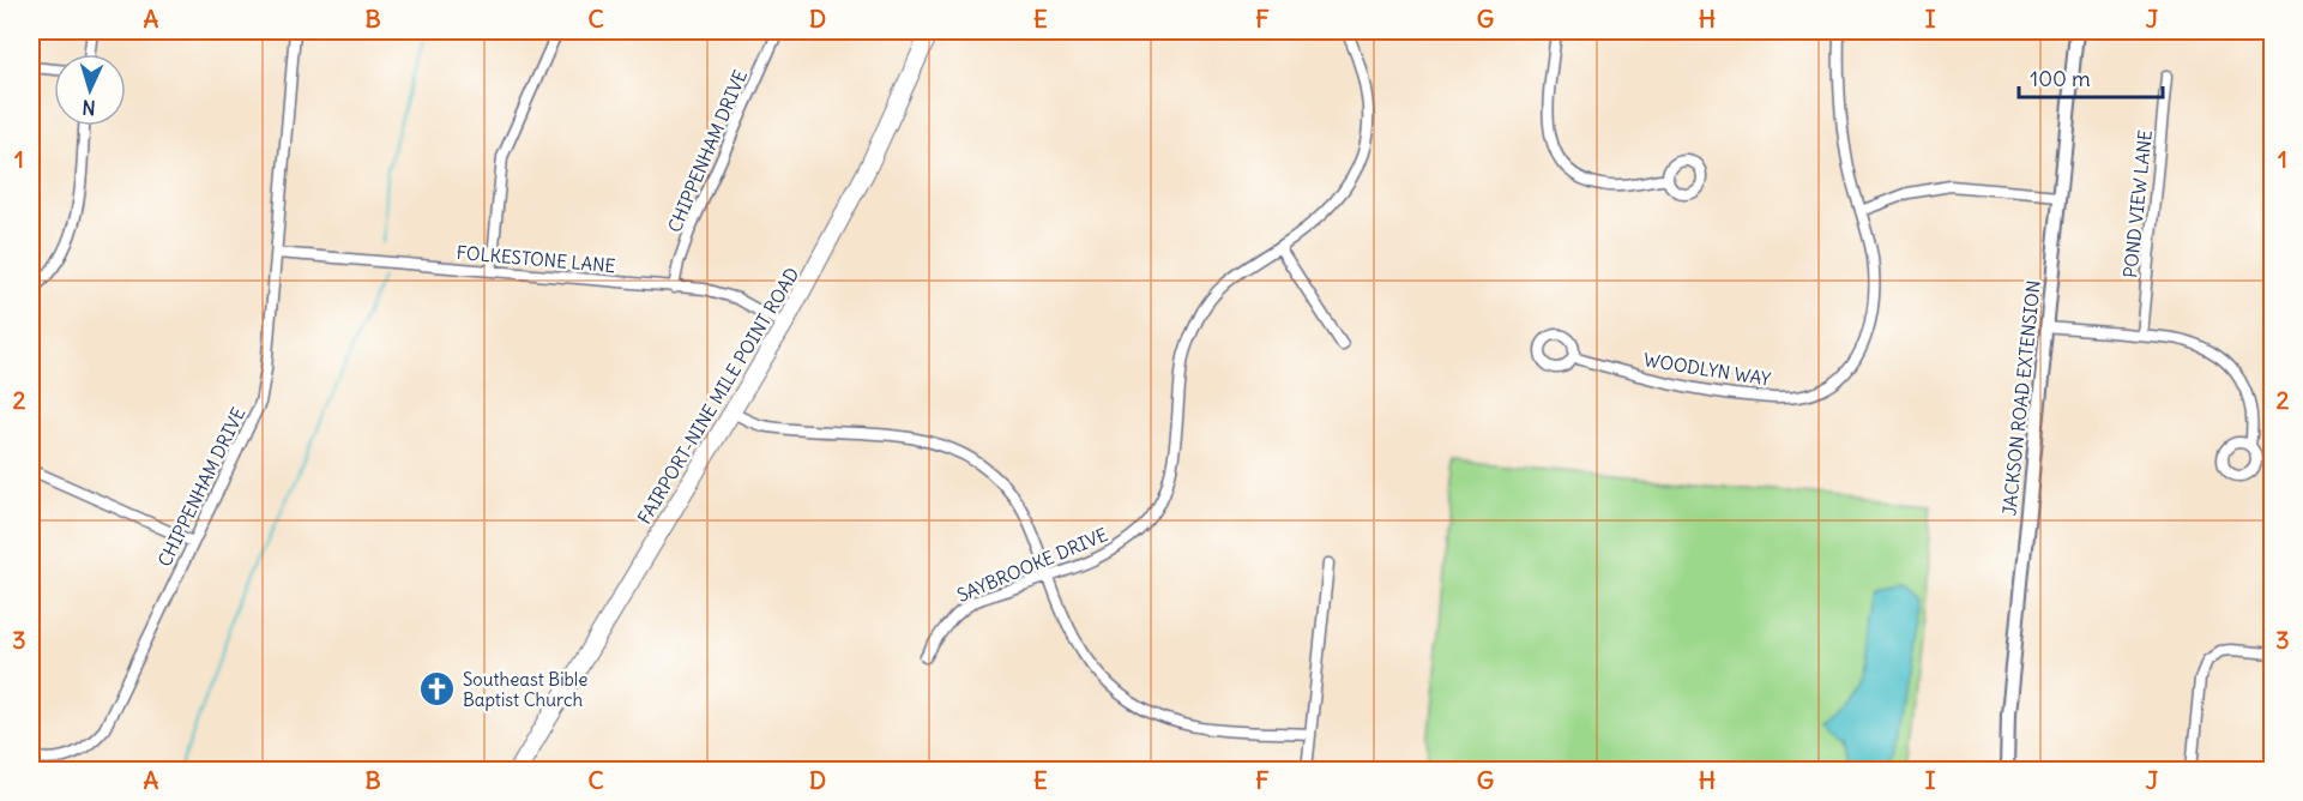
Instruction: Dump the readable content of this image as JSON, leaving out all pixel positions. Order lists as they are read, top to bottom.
{
  "streets": {
    "main road": ["FAIRPORT-NINE MILE POINT ROAD"],
    "street": [
      "CHIPPENHAM DRIVE",
      "POND VIEW LANE",
      "FOLKESTONE LANE",
      "WOODLYN WAY",
      "JACKSON ROAD EXTENSION",
      "SAYBROOKE DRIVE"
    ]
  },
  "crossings": [
    ["CHIPPENHAM DRIVE", "FOLKESTONE LANE"],
    ["FOLKESTONE LANE", "FAIRPORT-NINE MILE POINT ROAD"]
  ],
  "places": {
    "church": ["Southeast Bible Baptist Church"]
  },
  "scale_bar": "100 m",
  "north": "bottom",
  "grid": {
    "columns": [
      "A",
      "B",
      "C",
      "D",
      "E",
      "F",
      "G",
      "H",
      "I",
      "J"
    ],
    "rows": ["1", "2", "3"]
  }
}
